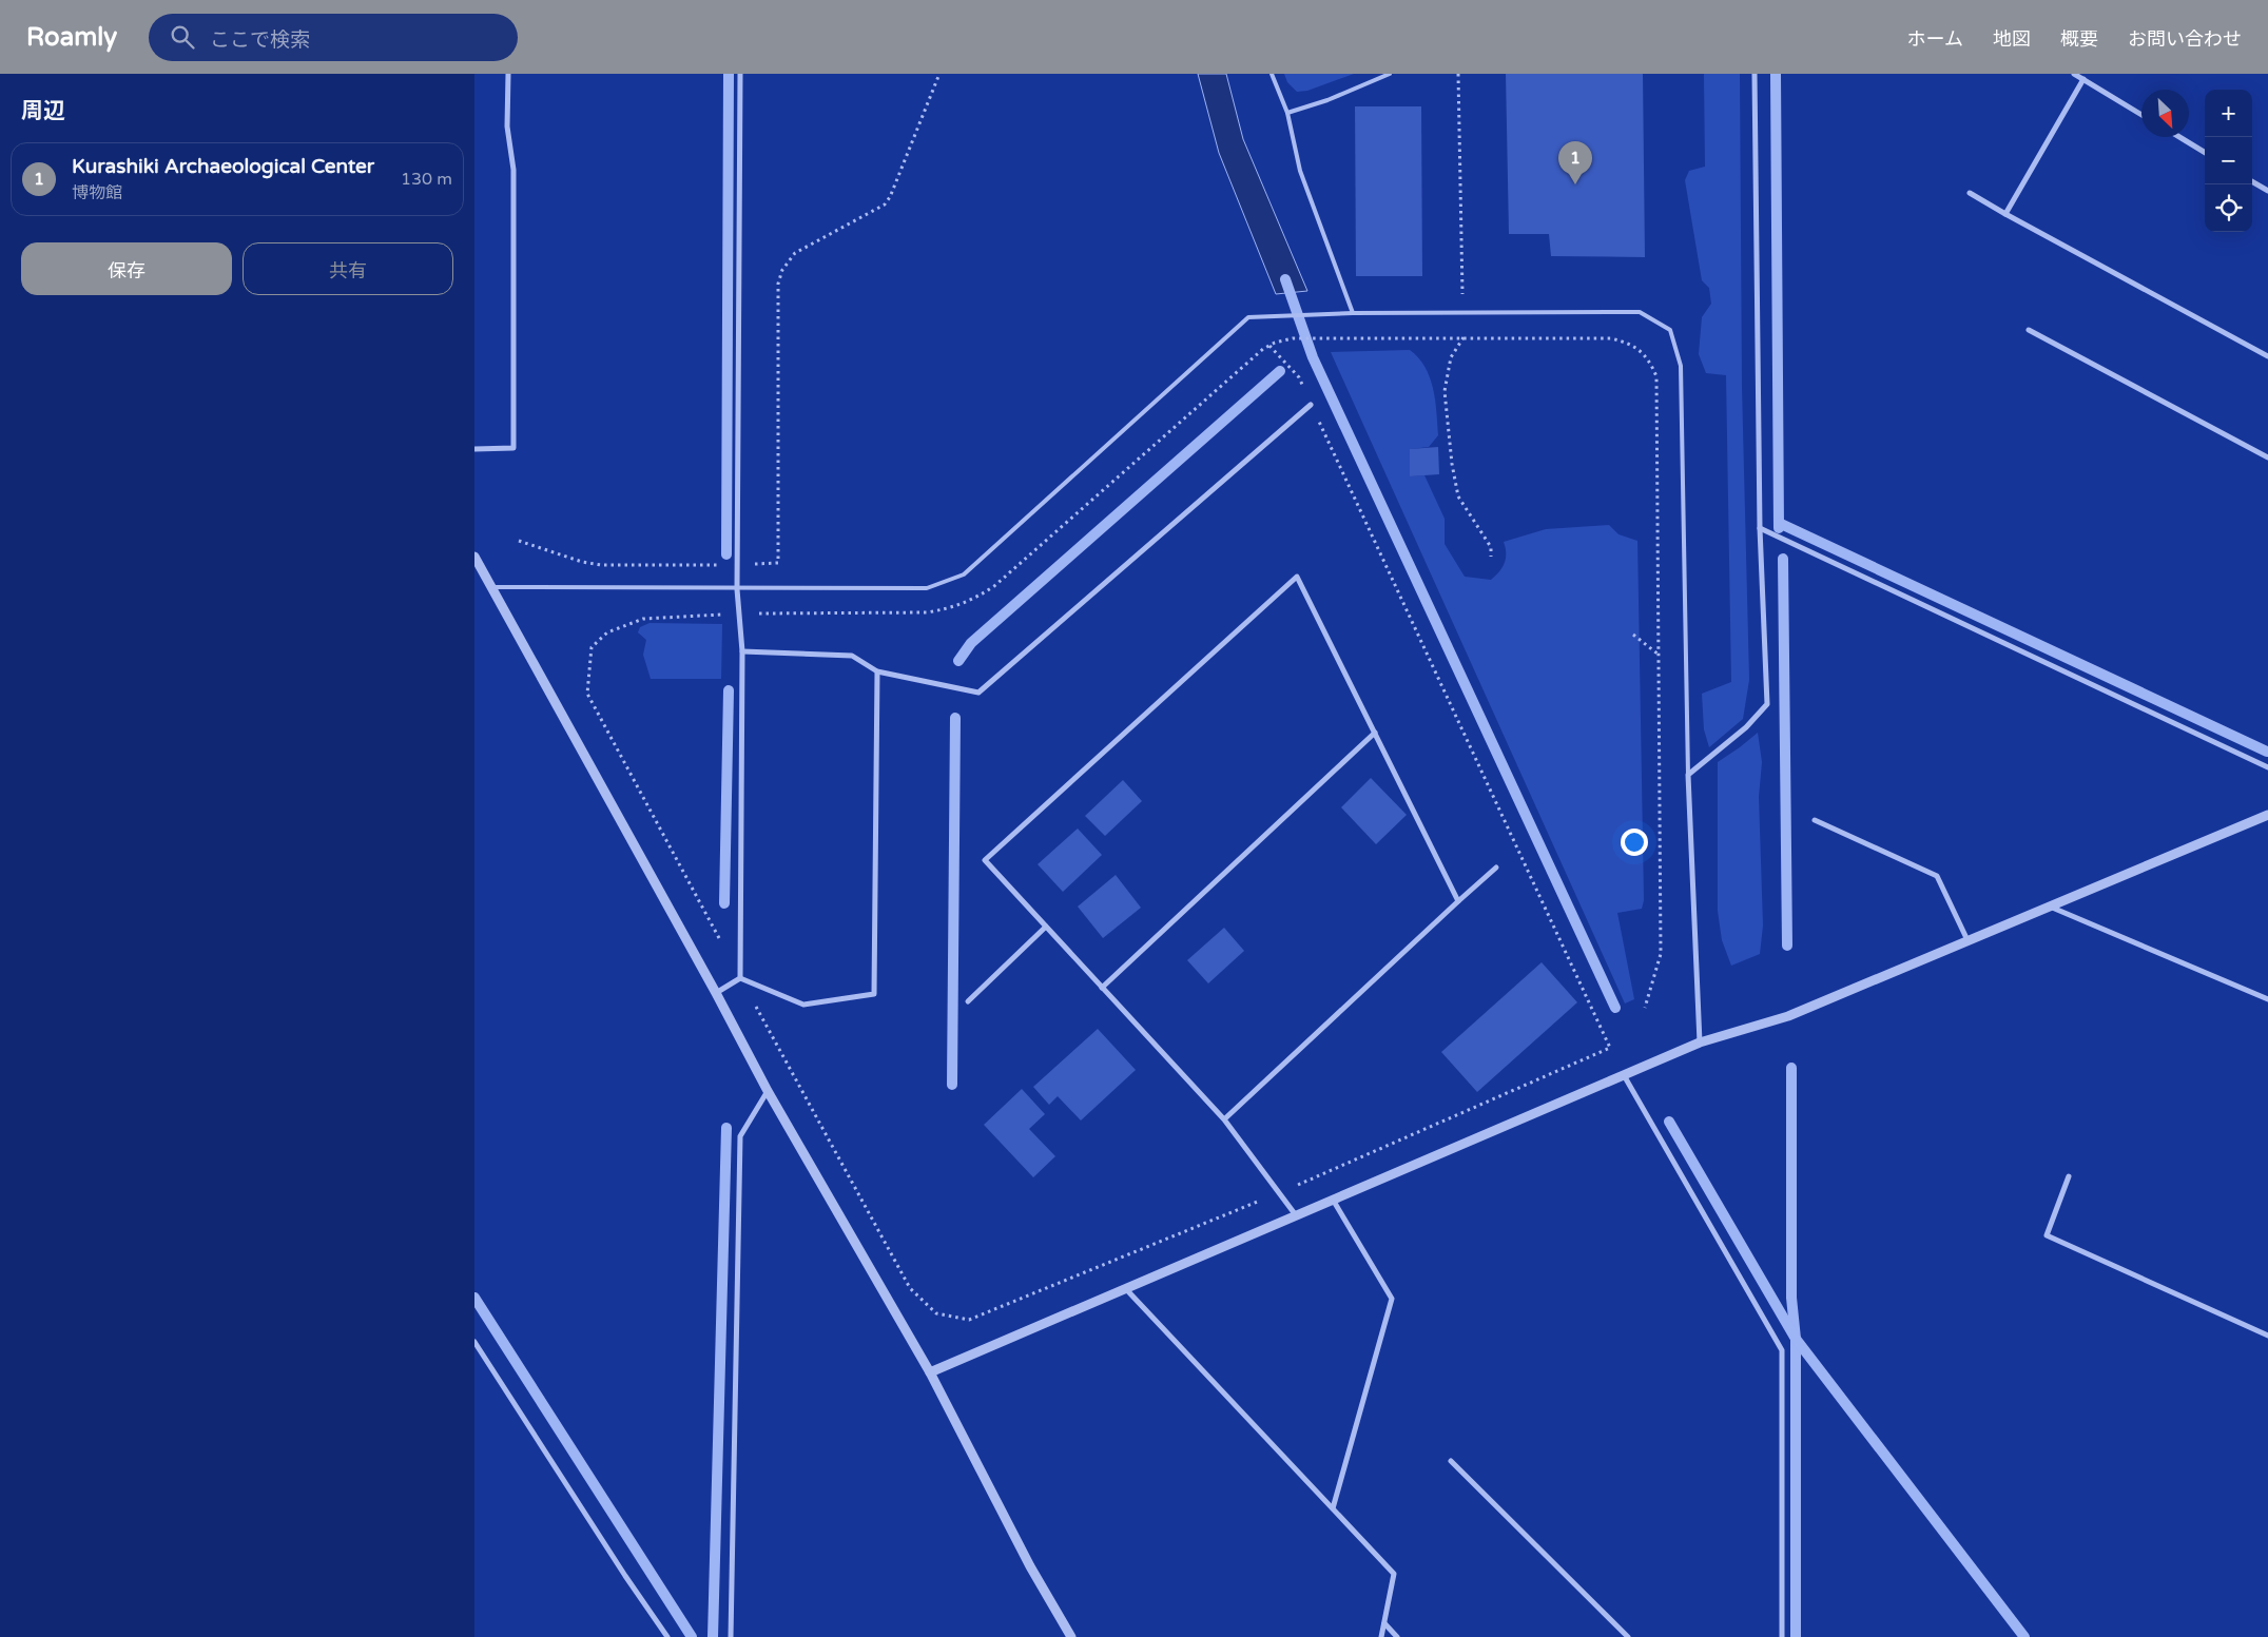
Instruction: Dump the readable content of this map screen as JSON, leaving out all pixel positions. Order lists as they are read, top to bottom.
{
  "north": "bottom right",
  "page": {
    "header": "Roamly",
    "search": "ここで検索",
    "nav": [
      "ホーム",
      "地図",
      "概要",
      "お問い合わせ"
    ],
    "heading": "周辺",
    "map_buttons": ["+", "−"],
    "pins": "1",
    "list": [
      {
        "mark": "1",
        "name": "Kurashiki Archaeological Center",
        "note": "博物館",
        "value": "130 m"
      }
    ],
    "buttons": ["保存", "共有"]
  }
}
